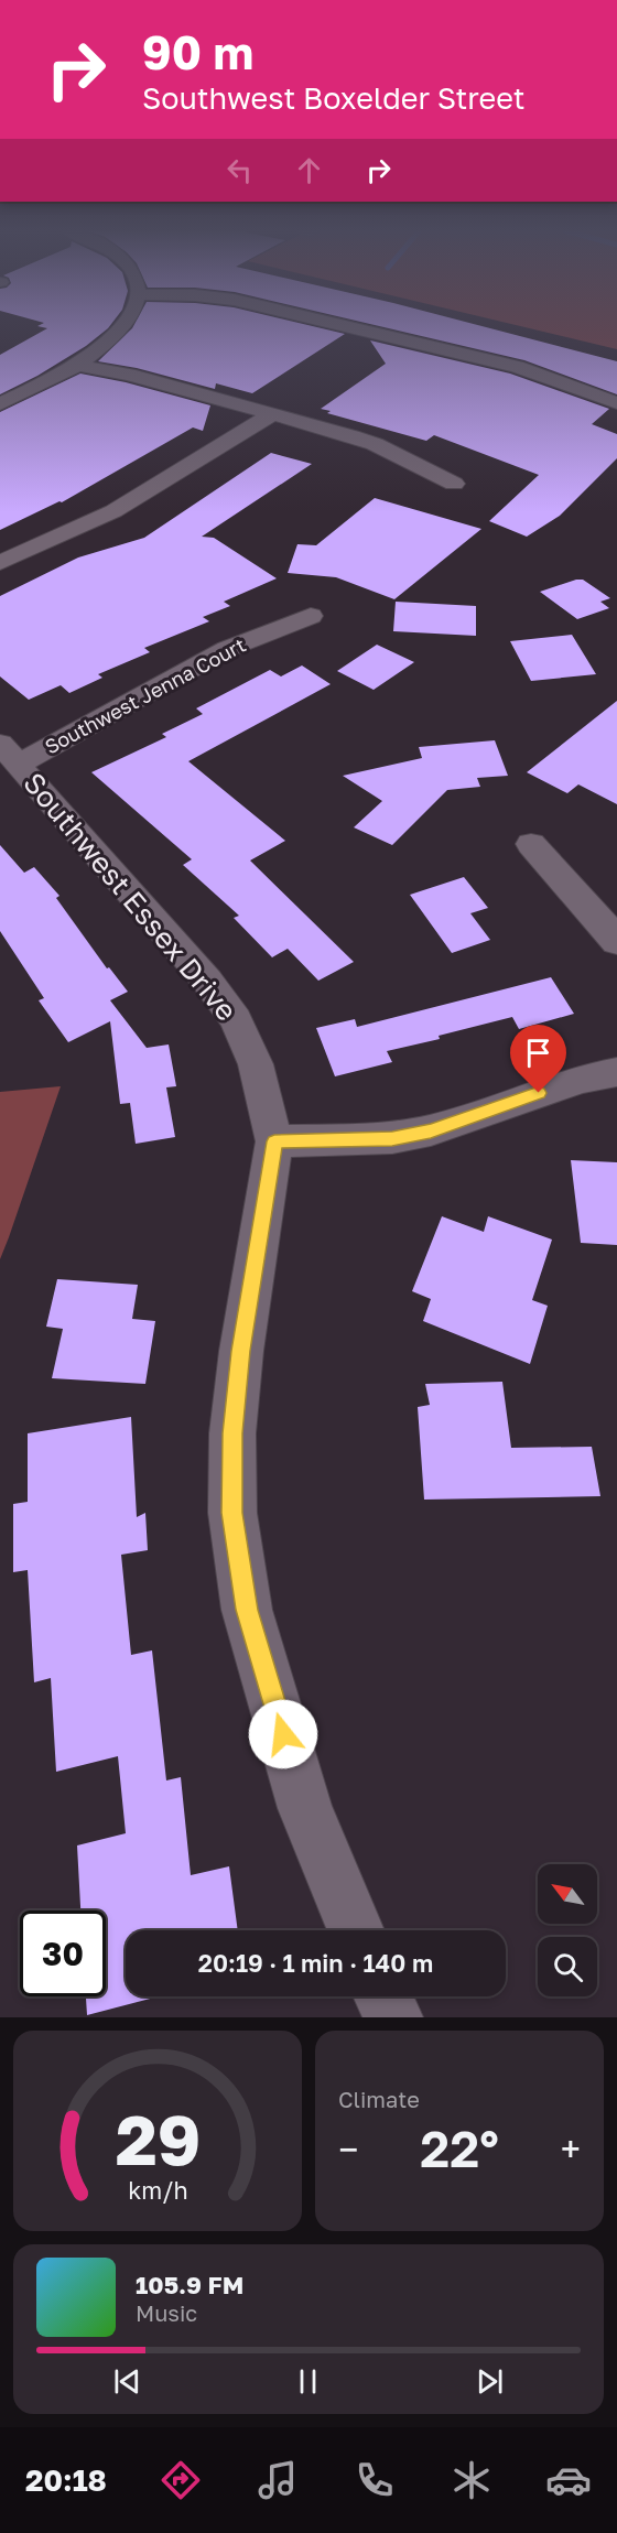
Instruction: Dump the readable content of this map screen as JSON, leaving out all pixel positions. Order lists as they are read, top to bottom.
{
  "streets": {
    "street": ["Southwest Jenna Court", "Southwest Essex Drive"]
  },
  "crossings": [
    ["Southwest Jenna Court", "Southwest Essex Drive"]
  ],
  "north": "top left",
  "page": {
    "turn": ["90 m", "Southwest Boxelder Street"],
    "limit": "30",
    "trip": "20:19 · 1 min · 140 m",
    "tile": "Climate",
    "heat": ["−", "22°", "+"],
    "song": ["105.9 FM", "Music"],
    "tabs": "20:18",
    "gauge": ["29", "km/h"]
  }
}
